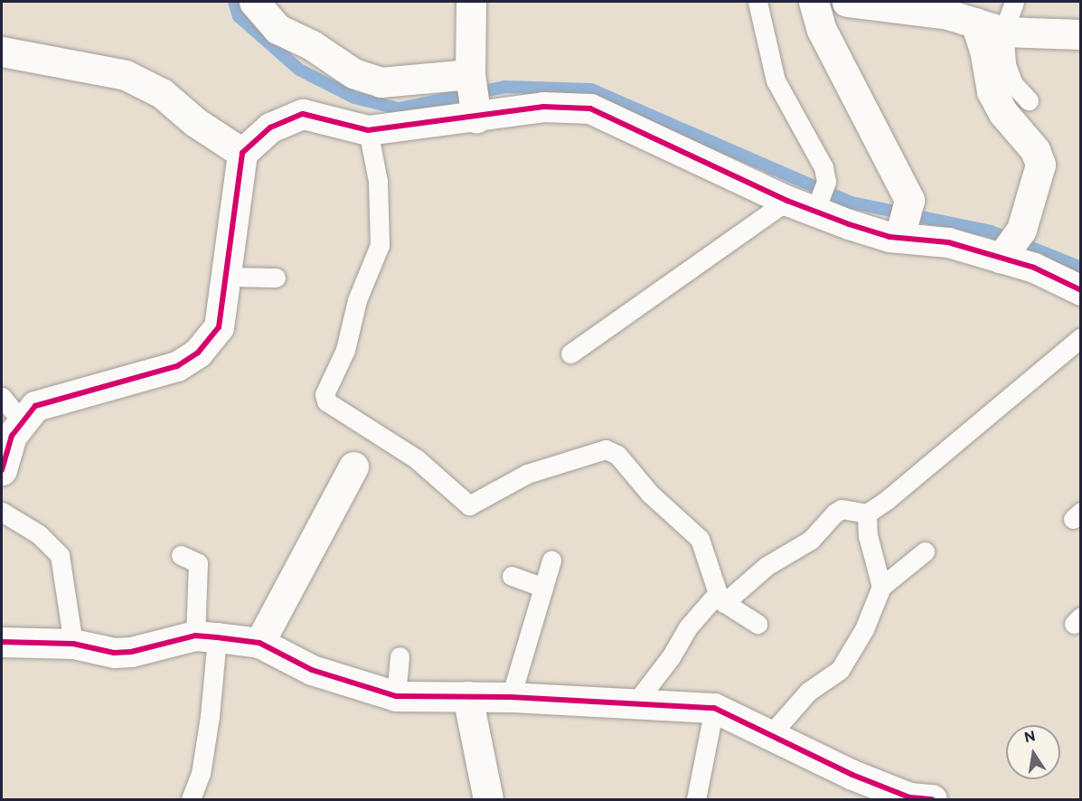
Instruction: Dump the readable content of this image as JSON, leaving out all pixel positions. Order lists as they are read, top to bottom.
{
  "north": "top"
}
